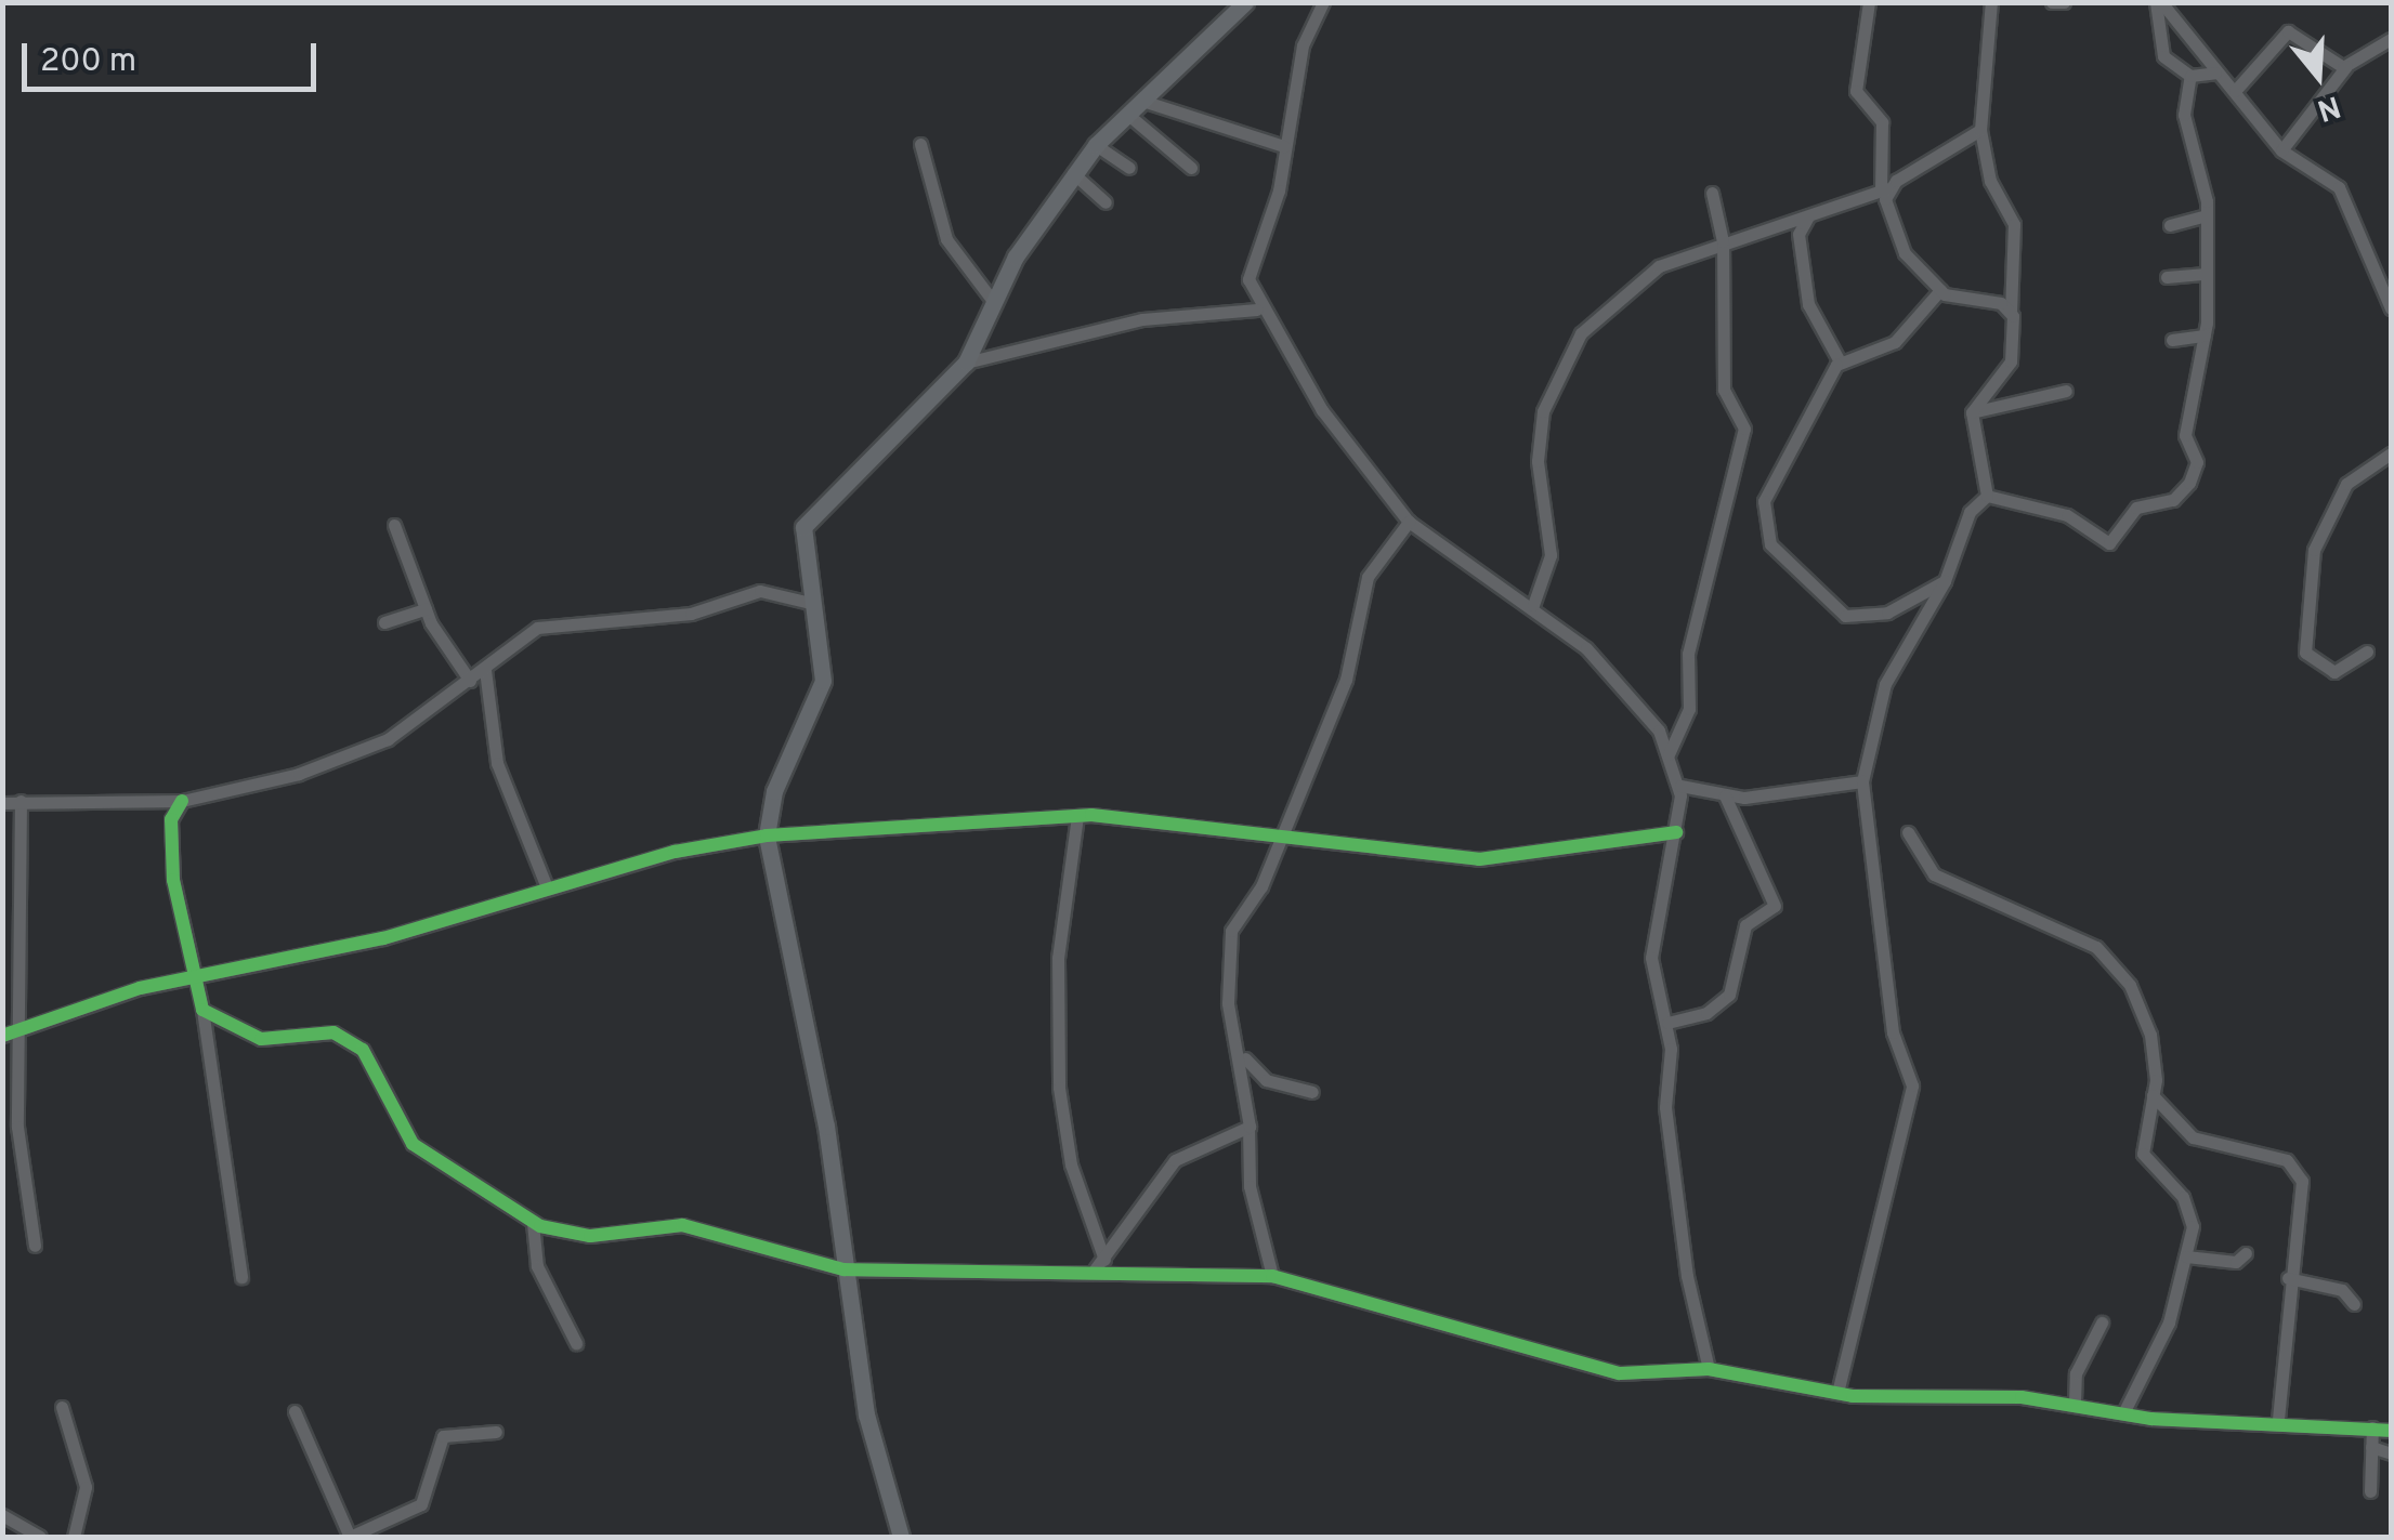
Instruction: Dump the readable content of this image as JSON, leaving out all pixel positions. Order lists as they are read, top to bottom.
{
  "scale_bar": "200 m",
  "north": "bottom"
}
